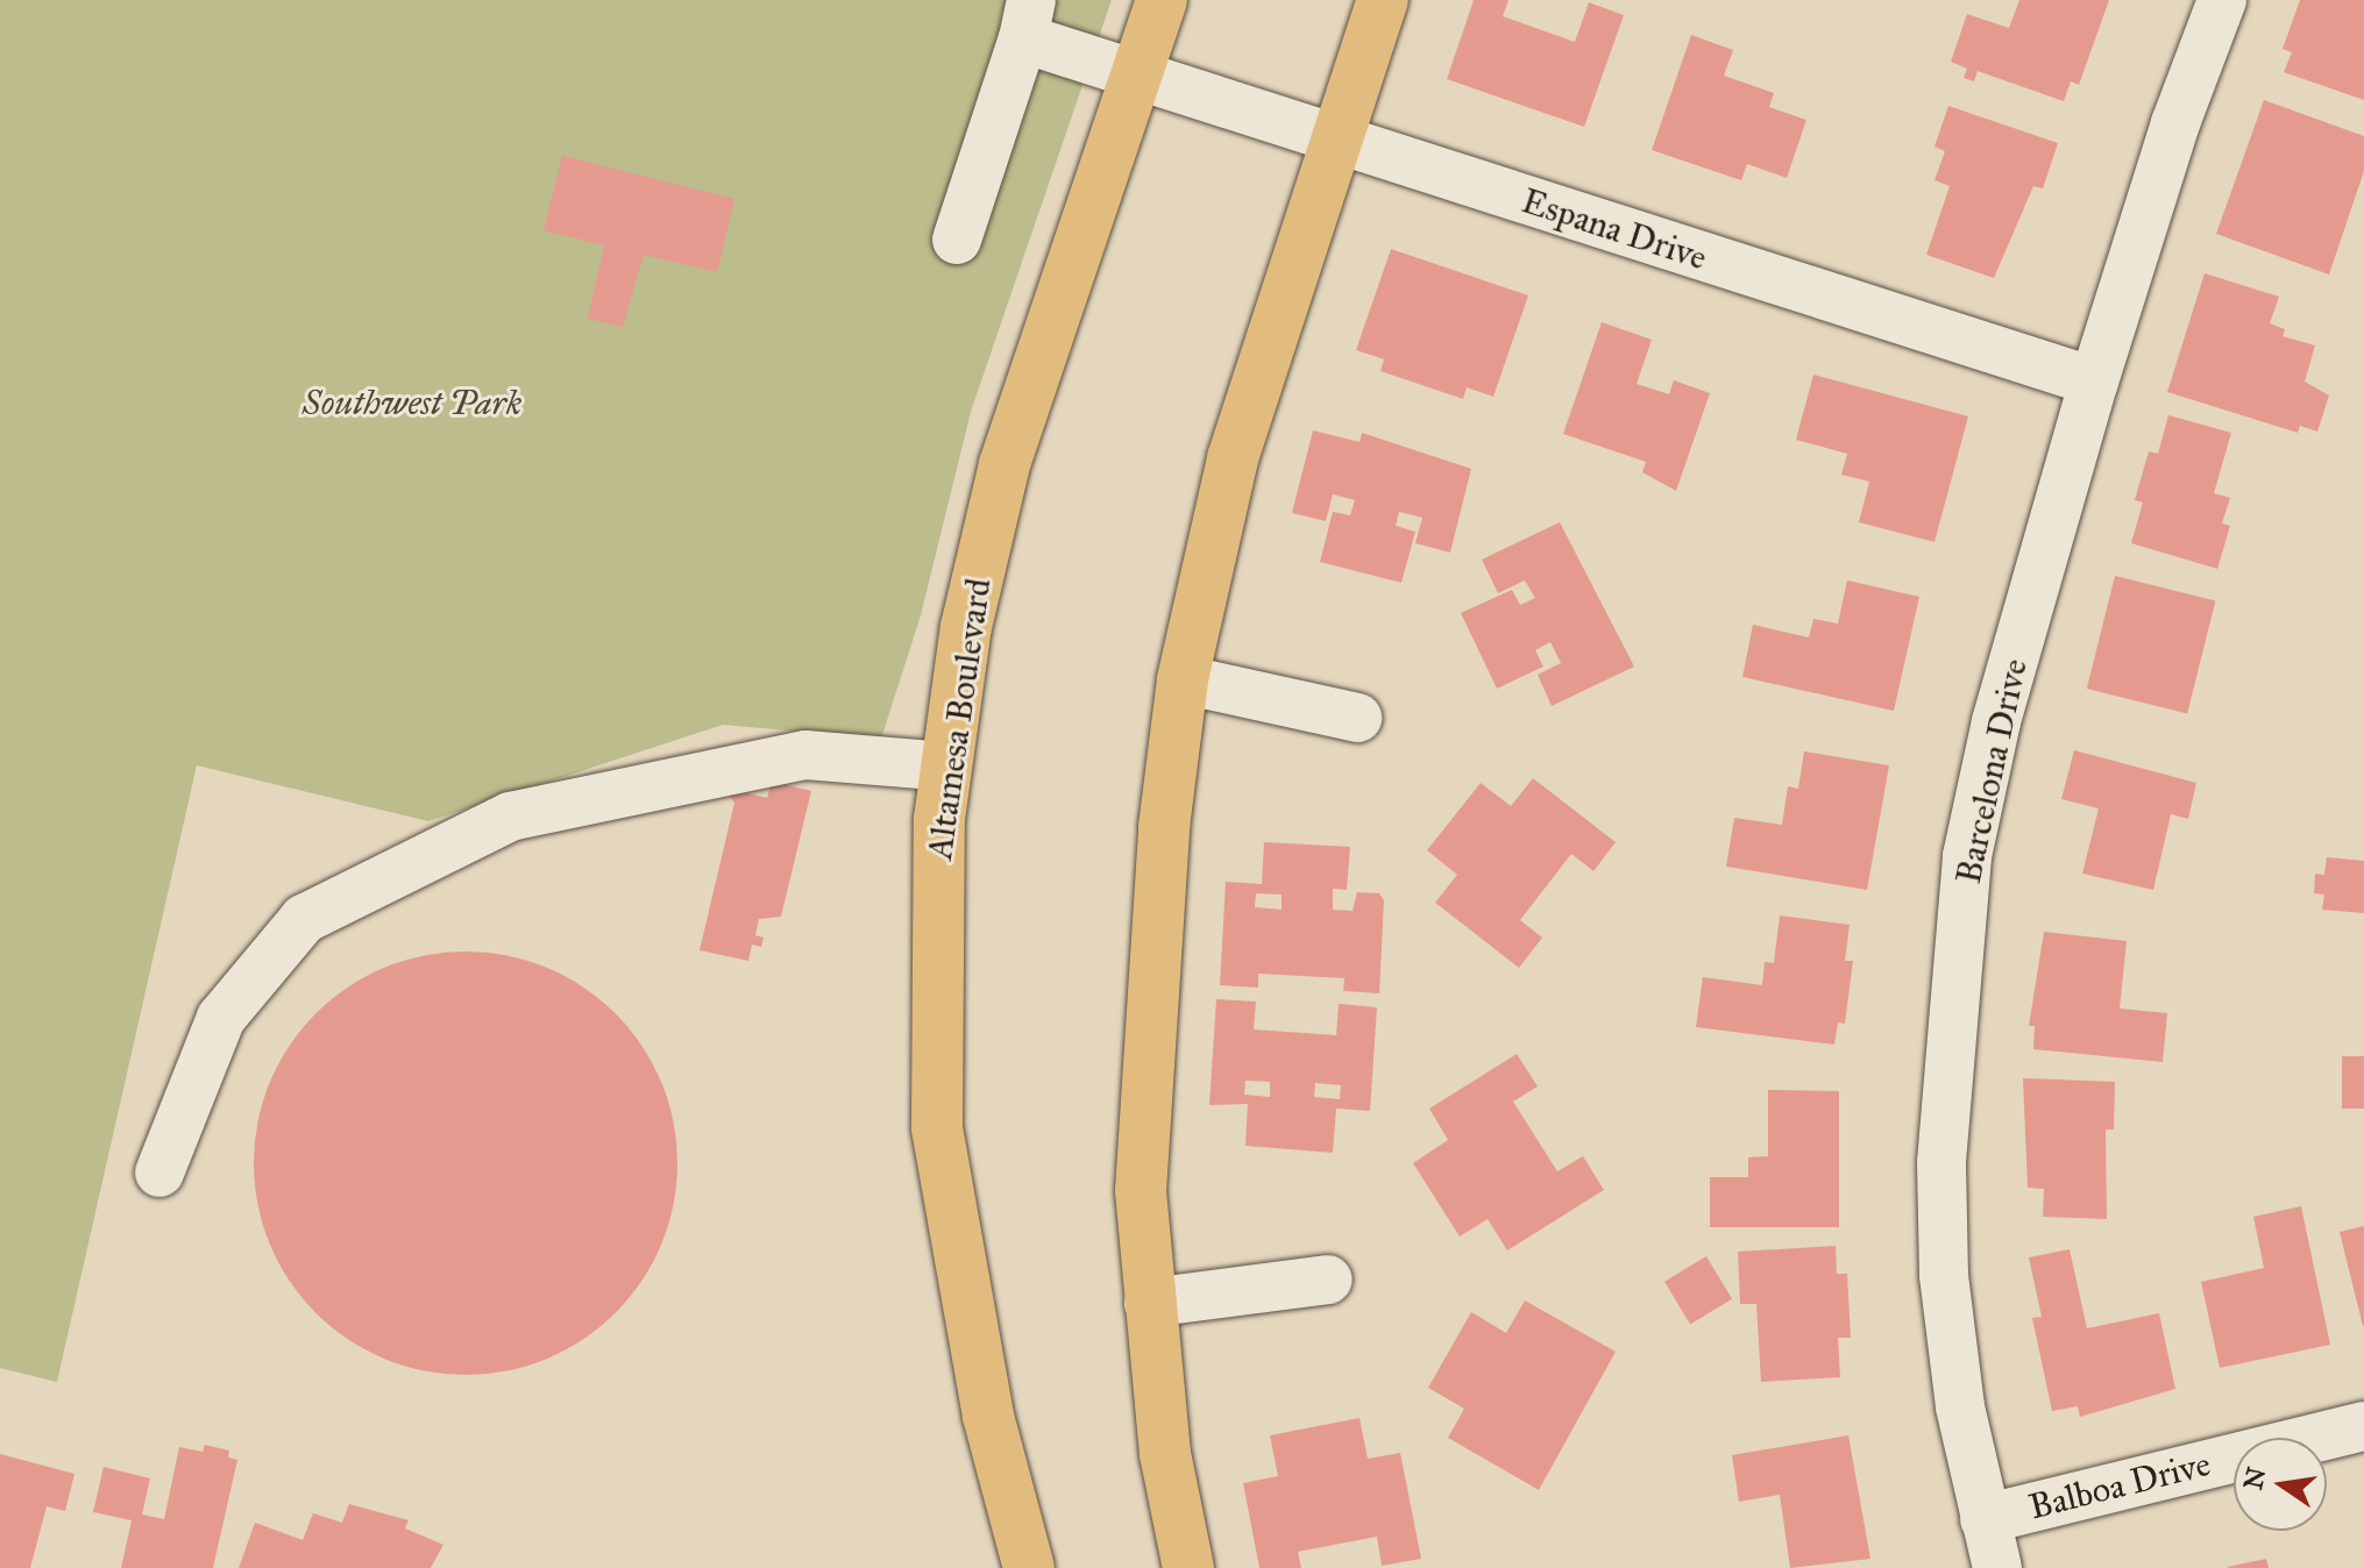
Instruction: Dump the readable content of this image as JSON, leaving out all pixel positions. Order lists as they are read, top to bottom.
{
  "streets": {
    "main road": ["Altamesa Boulevard"],
    "street": ["Espana Drive", "Barcelona Drive", "Balboa Drive"]
  },
  "crossings": [
    ["Espana Drive", "Altamesa Boulevard"],
    ["Espana Drive", "Barcelona Drive"],
    ["Barcelona Drive", "Balboa Drive"]
  ],
  "parks": ["Southwest Park"],
  "north": "left"
}
